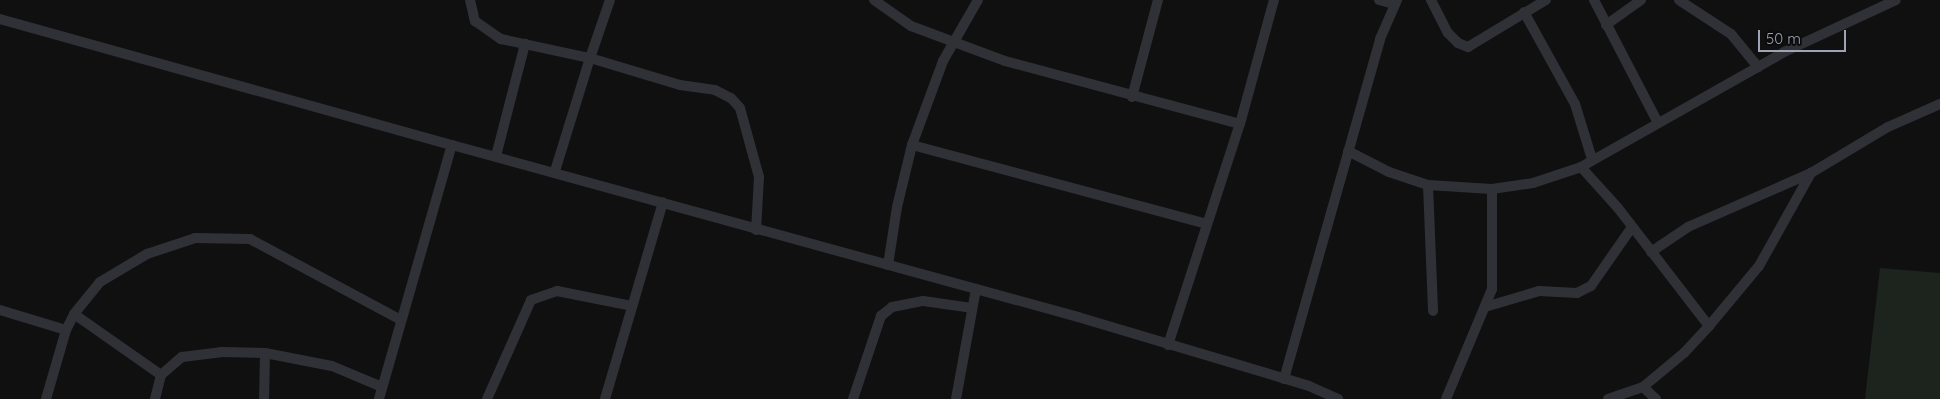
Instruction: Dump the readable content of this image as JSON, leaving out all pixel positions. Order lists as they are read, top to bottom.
{
  "scale_bar": "50 m"
}
